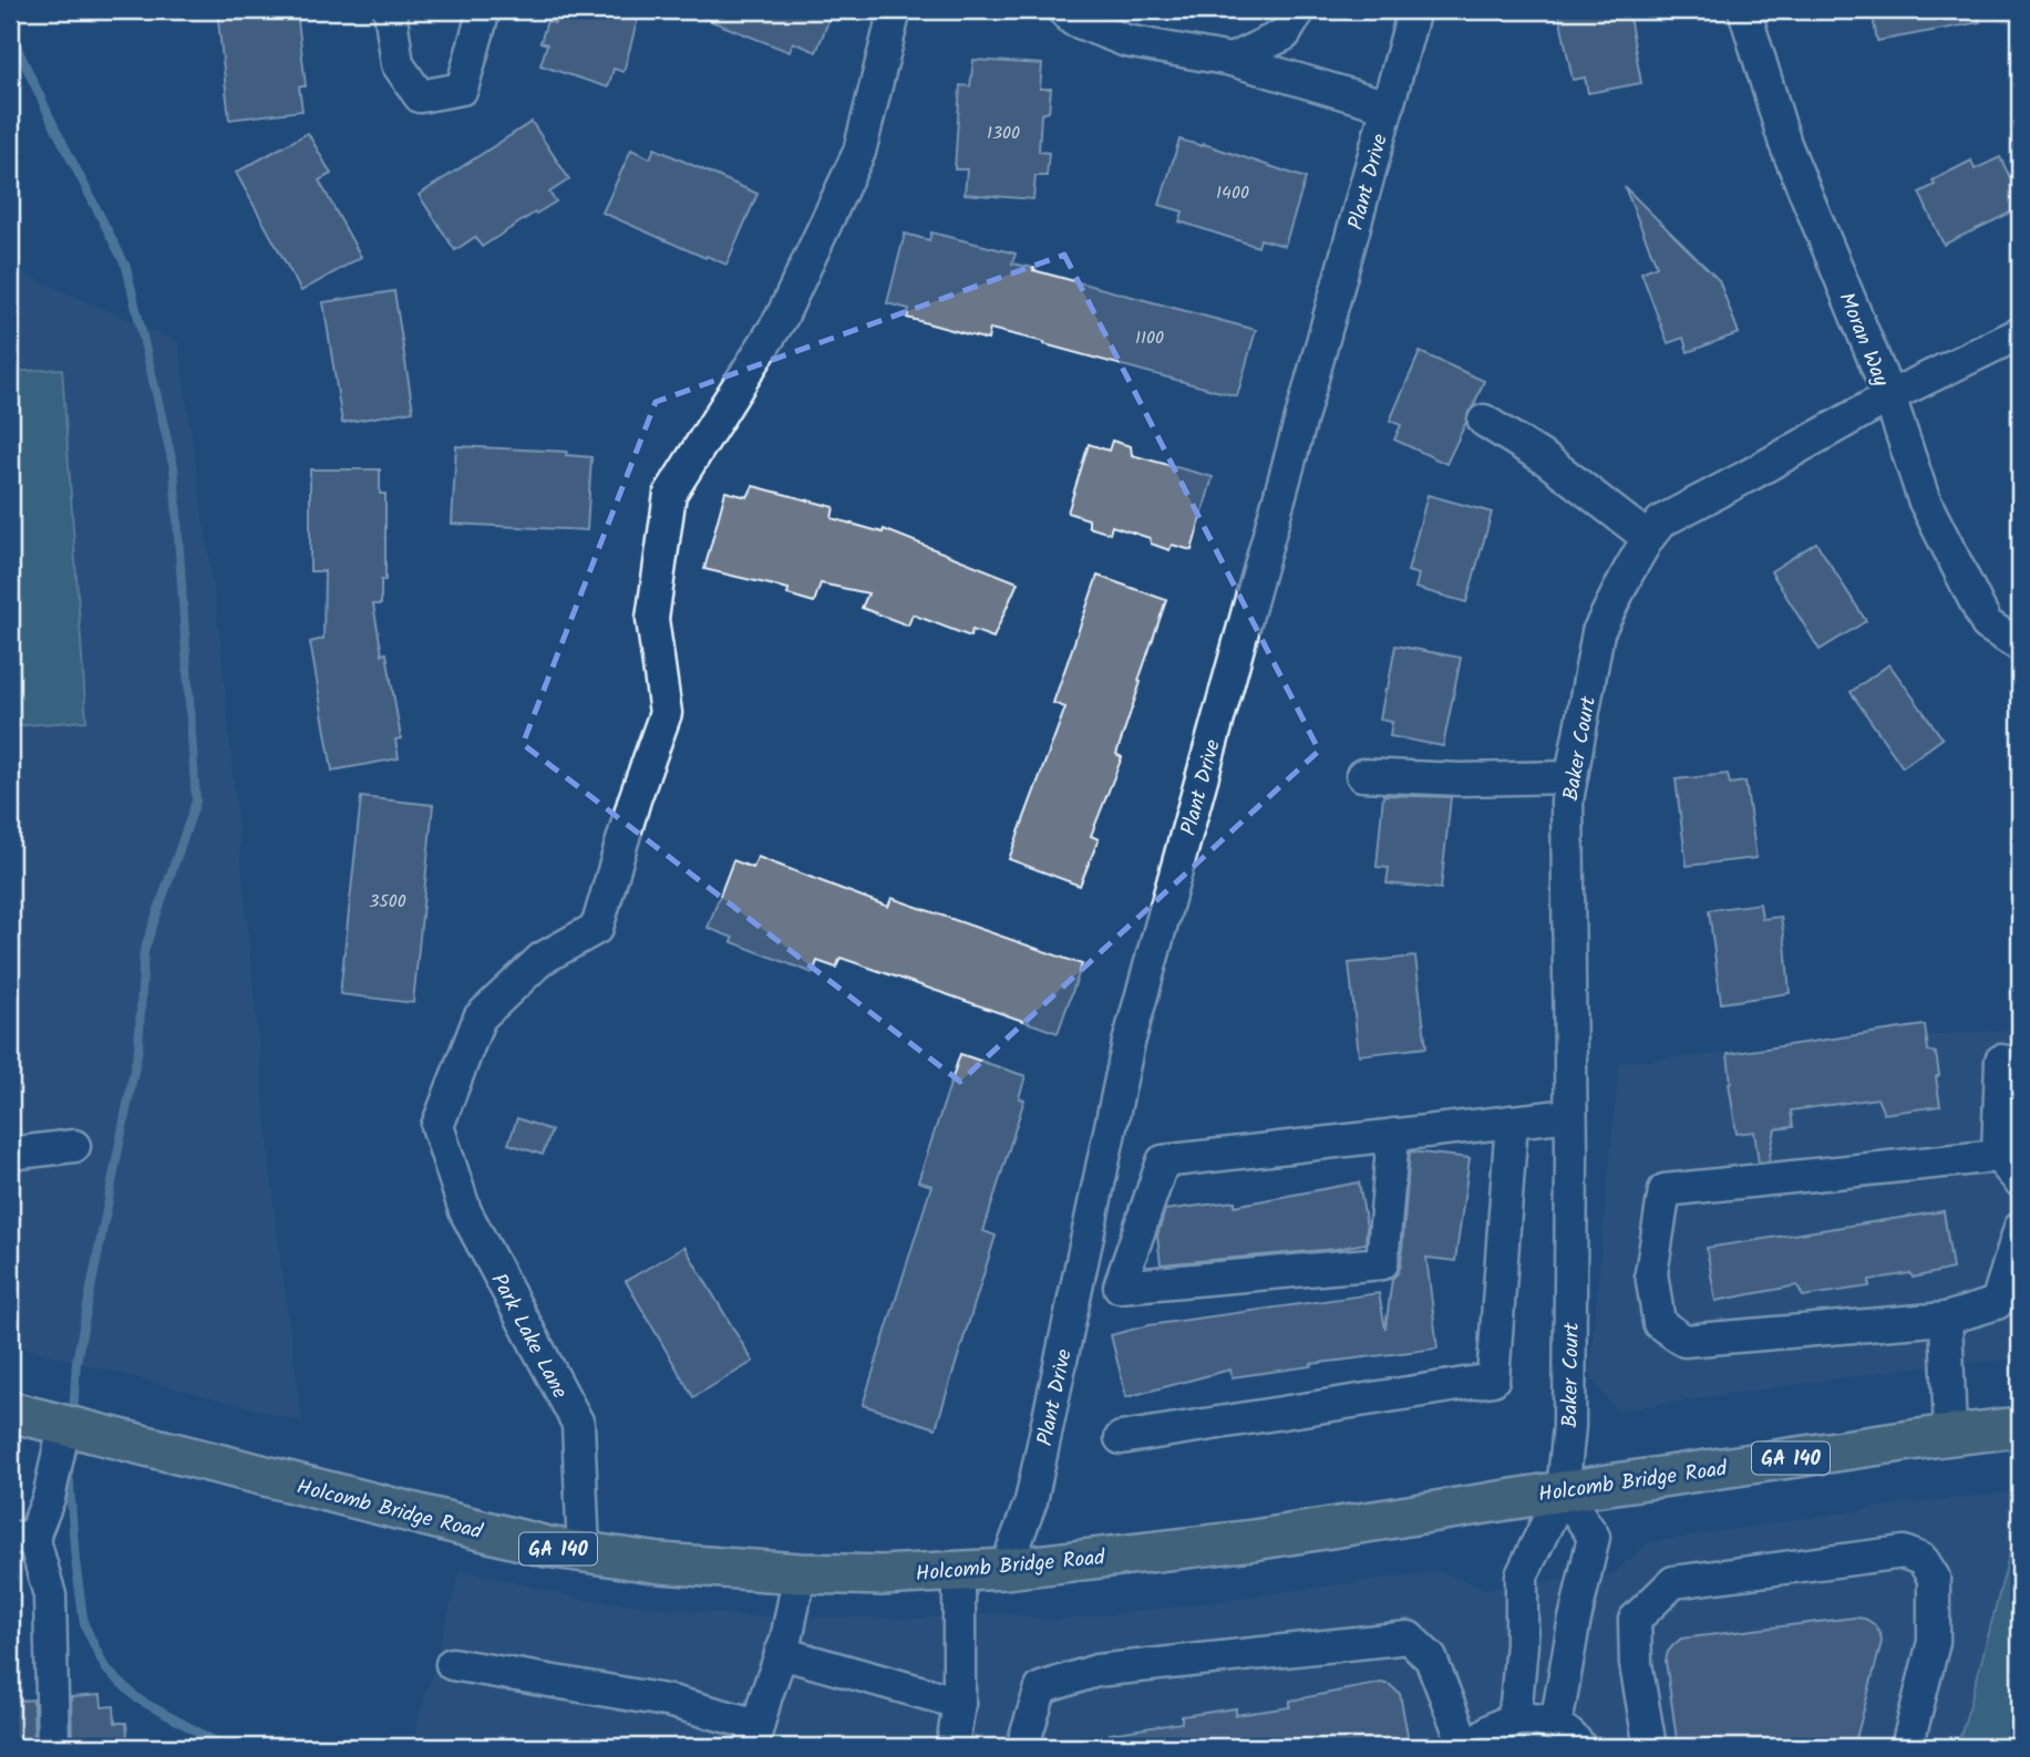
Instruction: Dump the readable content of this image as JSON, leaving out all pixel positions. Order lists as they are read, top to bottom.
{
  "streets": {
    "main road": ["GA 140", "Holcomb Bridge Road"],
    "street": [
      "Plant Drive",
      "Moran Way",
      "Baker Court",
      "Park Lake Lane"
    ]
  },
  "crossings": [
    ["Plant Drive", "Holcomb Bridge Road"],
    ["Moran Way", "Baker Court"],
    ["Baker Court", "Holcomb Bridge Road"],
    ["Park Lake Lane", "Holcomb Bridge Road"]
  ],
  "house_numbers": [
    "1300",
    "1400",
    "1100",
    "3500"
  ]
}
